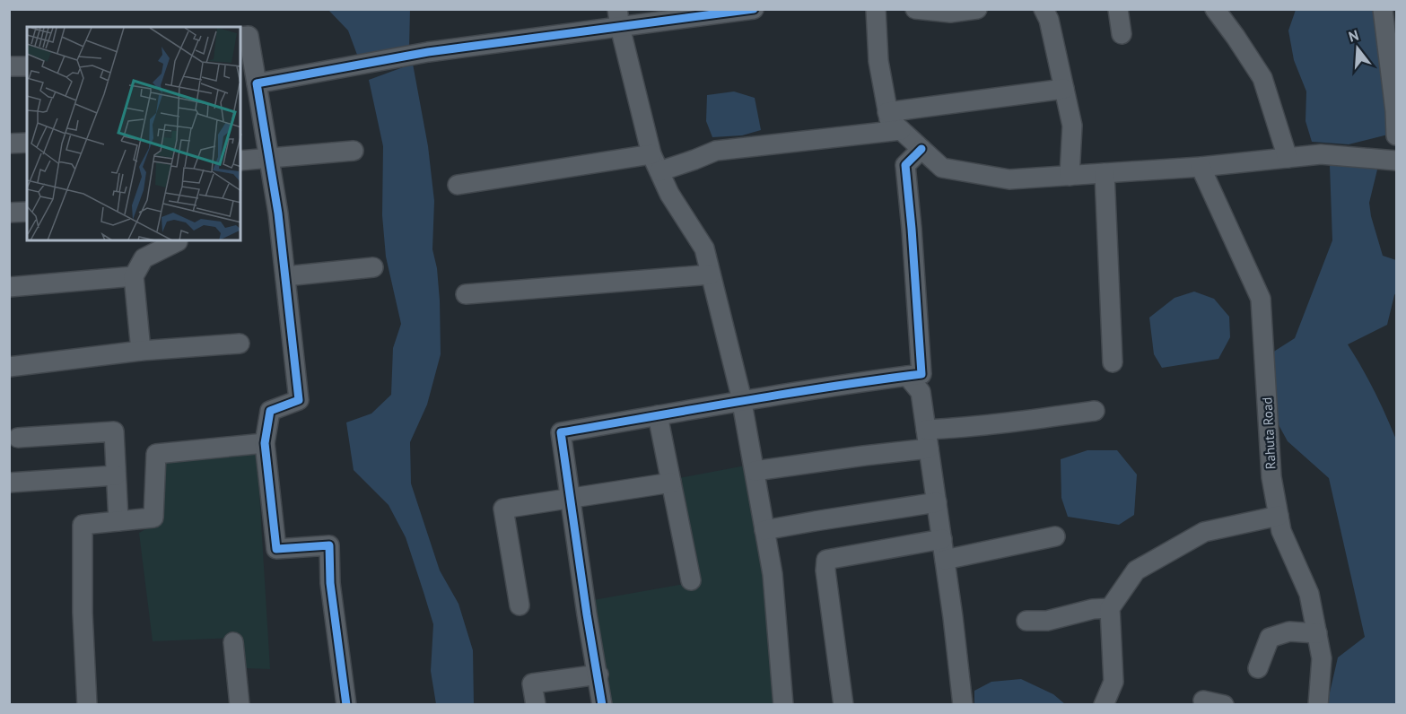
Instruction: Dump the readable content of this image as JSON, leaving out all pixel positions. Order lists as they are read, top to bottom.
{
  "streets": {
    "street": ["Rahuta Road"]
  },
  "north": "top"
}
